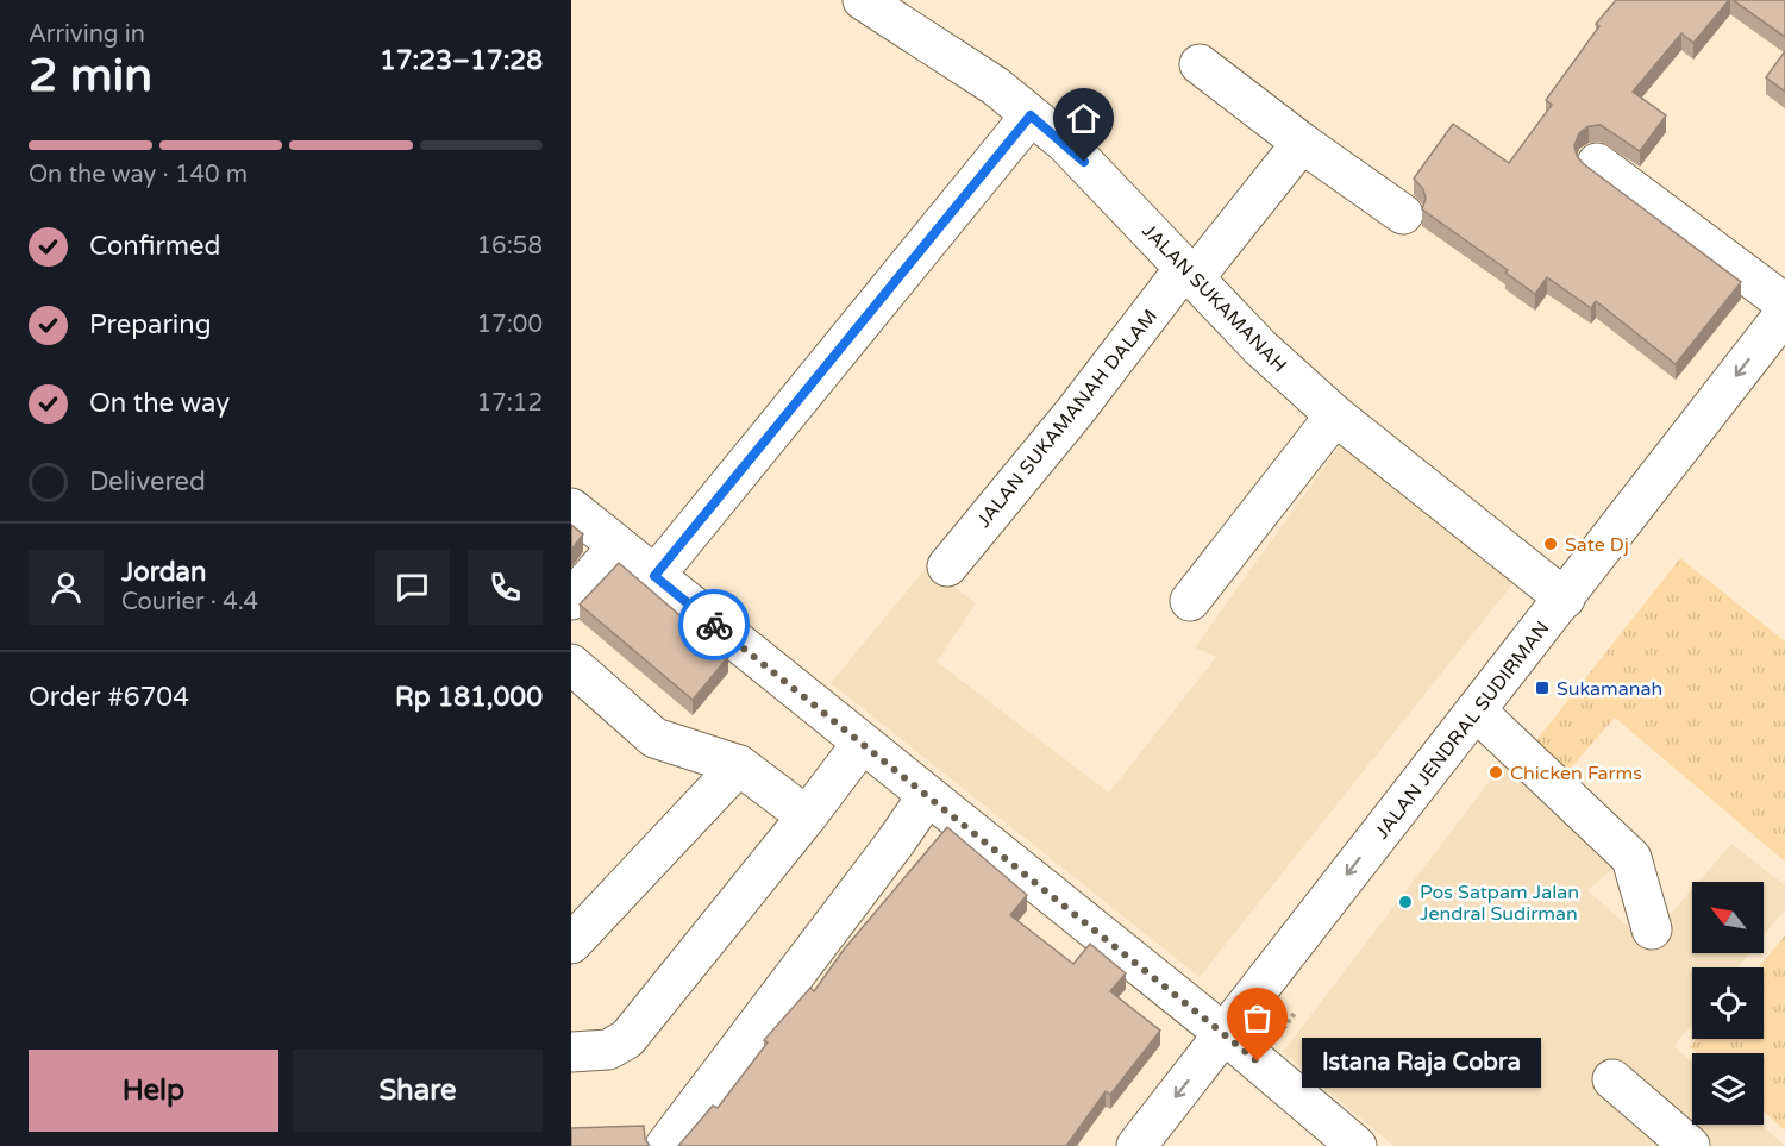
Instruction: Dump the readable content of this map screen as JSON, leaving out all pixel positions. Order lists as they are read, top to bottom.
{
  "streets": {
    "street": ["JALAN SUKAMANAH", "JALAN SUKAMANAH DALAM", "JALAN JENDRAL SUDIRMAN"]
  },
  "crossings": [
    ["JALAN SUKAMANAH", "JALAN SUKAMANAH DALAM"],
    ["JALAN SUKAMANAH", "JALAN JENDRAL SUDIRMAN"]
  ],
  "one_way": ["JALAN JENDRAL SUDIRMAN"],
  "places": {
    "other": [
      "Sate Dj",
      "Chicken Farms",
      "Pos Satpam Jalan Jendral Sudirman",
      "Istana Raja Cobra"
    ],
    "transit": ["Sukamanah"]
  },
  "north": "top left",
  "page": {
    "heading": ["2 min", "Arriving in", "17:23–17:28"],
    "panel": [
      "Jordan",
      "Courier · 4.4",
      "Order #6704",
      "Rp 181,000"
    ],
    "bar": "On the way · 140 m",
    "list": [
      ["Confirmed", "16:58"],
      ["Preparing", "17:00"],
      ["On the way", "17:12"],
      "Delivered"
    ],
    "buttons": ["Help", "Share"],
    "bubble": "Istana Raja Cobra"
  }
}
